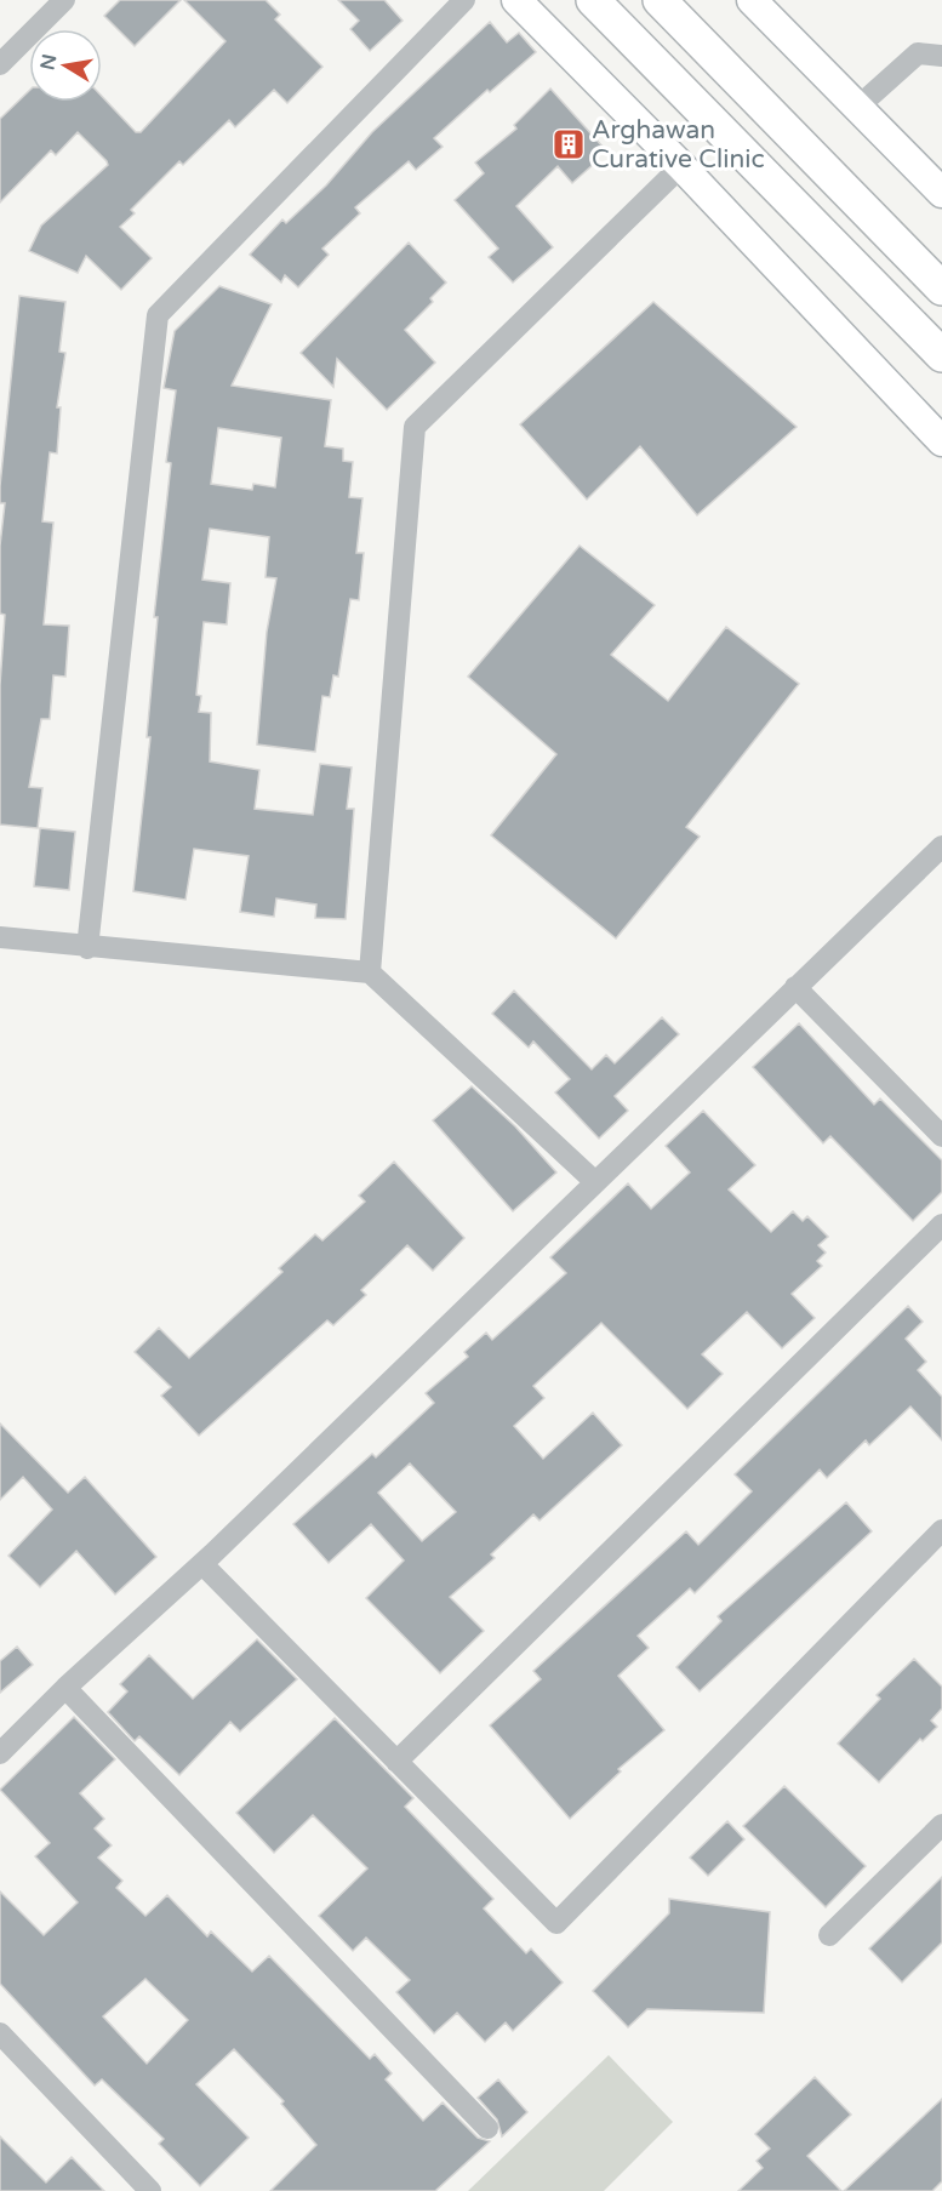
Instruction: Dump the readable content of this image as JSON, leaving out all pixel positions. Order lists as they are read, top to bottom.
{
  "places": {
    "building": ["Arghawan Curative Clinic"]
  },
  "north": "left"
}
